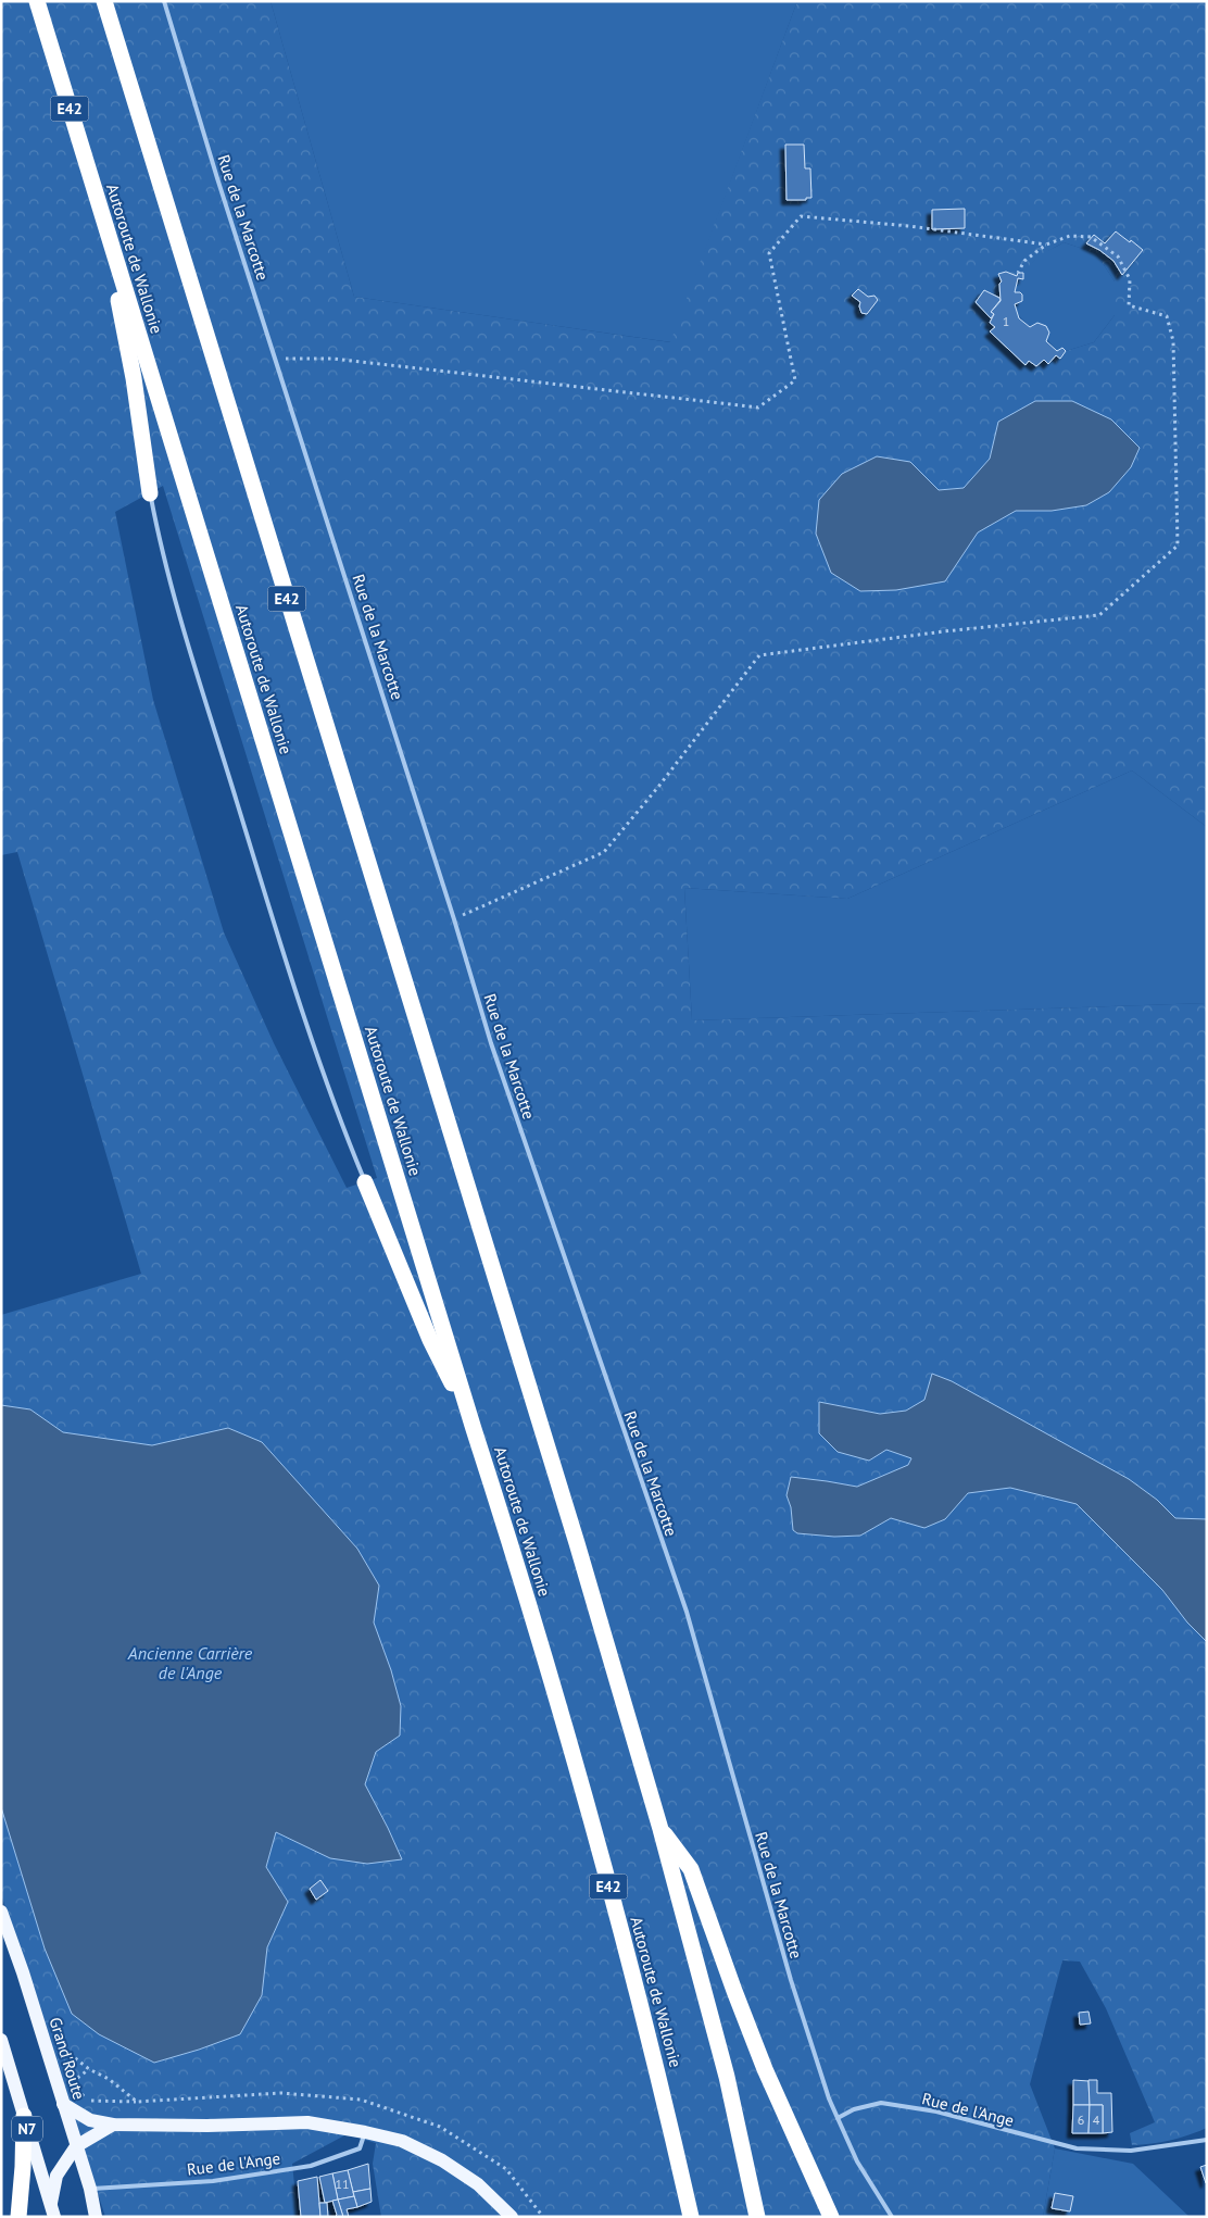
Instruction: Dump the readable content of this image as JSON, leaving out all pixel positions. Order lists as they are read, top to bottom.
{
  "streets": {
    "highway": ["E42", "Autoroute de Wallonie"],
    "main road": ["Grand'Route", "N7"],
    "lane": ["Rue de la Marcotte", "Rue de l'Ange"]
  },
  "crossings": [
    ["Rue de la Marcotte", "Rue de l'Ange"],
    ["Grand'Route", "Rue de l'Ange"]
  ],
  "water": ["Ancienne Carrière de l'Ange"],
  "house_numbers": [
    "1",
    "6",
    "4",
    "11"
  ]
}
